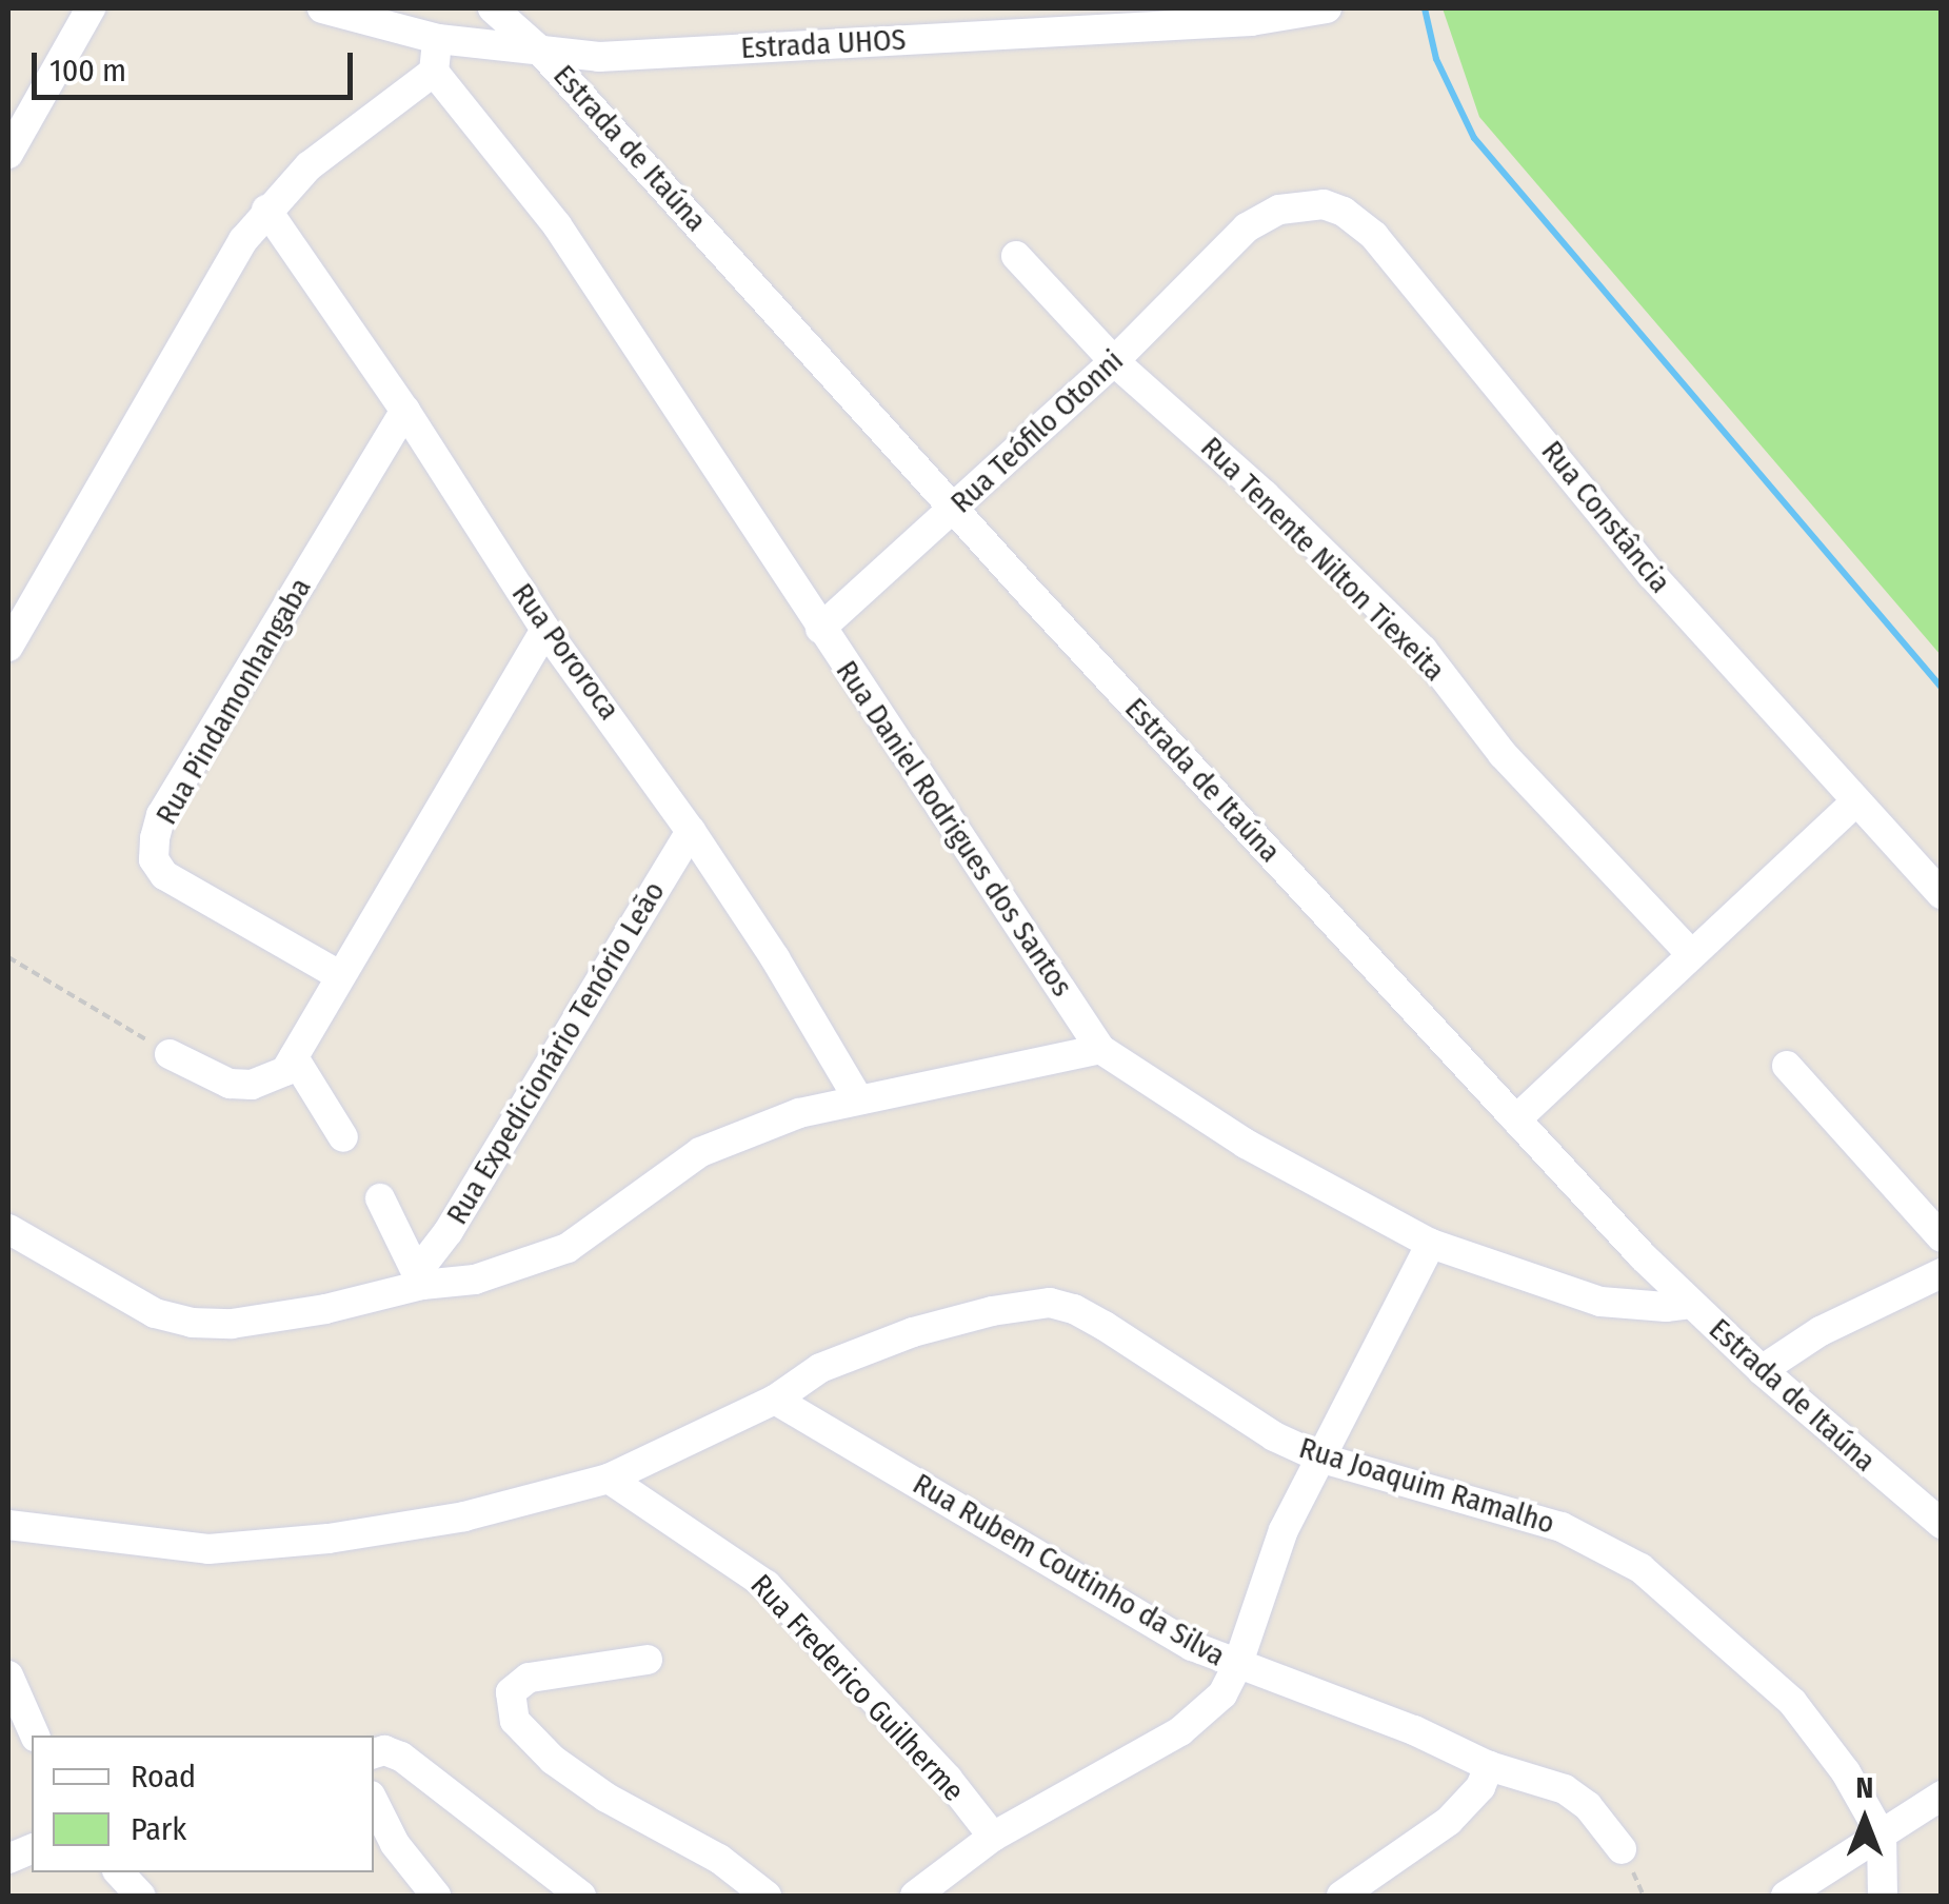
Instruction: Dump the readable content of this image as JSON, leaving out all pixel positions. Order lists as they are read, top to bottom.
{
  "streets": {
    "street": [
      "Estrada UHOS",
      "Estrada de Itaúna",
      "Rua Teófilo Otonni",
      "Rua Constância",
      "Rua Tenente Nilton Tiexeita",
      "Rua Pororoca",
      "Rua Pindamonhangaba",
      "Rua Daniel Rodrigues dos Santos",
      "Rua Expedicionário Tenório Leão",
      "Rua Joaquim Ramalho",
      "Rua Rubem Coutinho da Silva",
      "Rua Frederico Guilherme"
    ]
  },
  "crossings": [
    ["Estrada UHOS", "Estrada de Itaúna"],
    ["Estrada de Itaúna", "Rua Teófilo Otonni"],
    ["Estrada de Itaúna", "Rua Daniel Rodrigues dos Santos"],
    ["Rua Teófilo Otonni", "Rua Constância"],
    ["Rua Teófilo Otonni", "Rua Tenente Nilton Tiexeita"],
    ["Rua Teófilo Otonni", "Rua Daniel Rodrigues dos Santos"],
    ["Rua Pororoca", "Rua Pindamonhangaba"],
    ["Rua Pororoca", "Rua Expedicionário Tenório Leão"],
    ["Rua Joaquim Ramalho", "Rua Rubem Coutinho da Silva"],
    ["Rua Joaquim Ramalho", "Rua Frederico Guilherme"]
  ],
  "legend": ["Road", "Park"],
  "scale_bar": "100 m",
  "north": "top"
}
